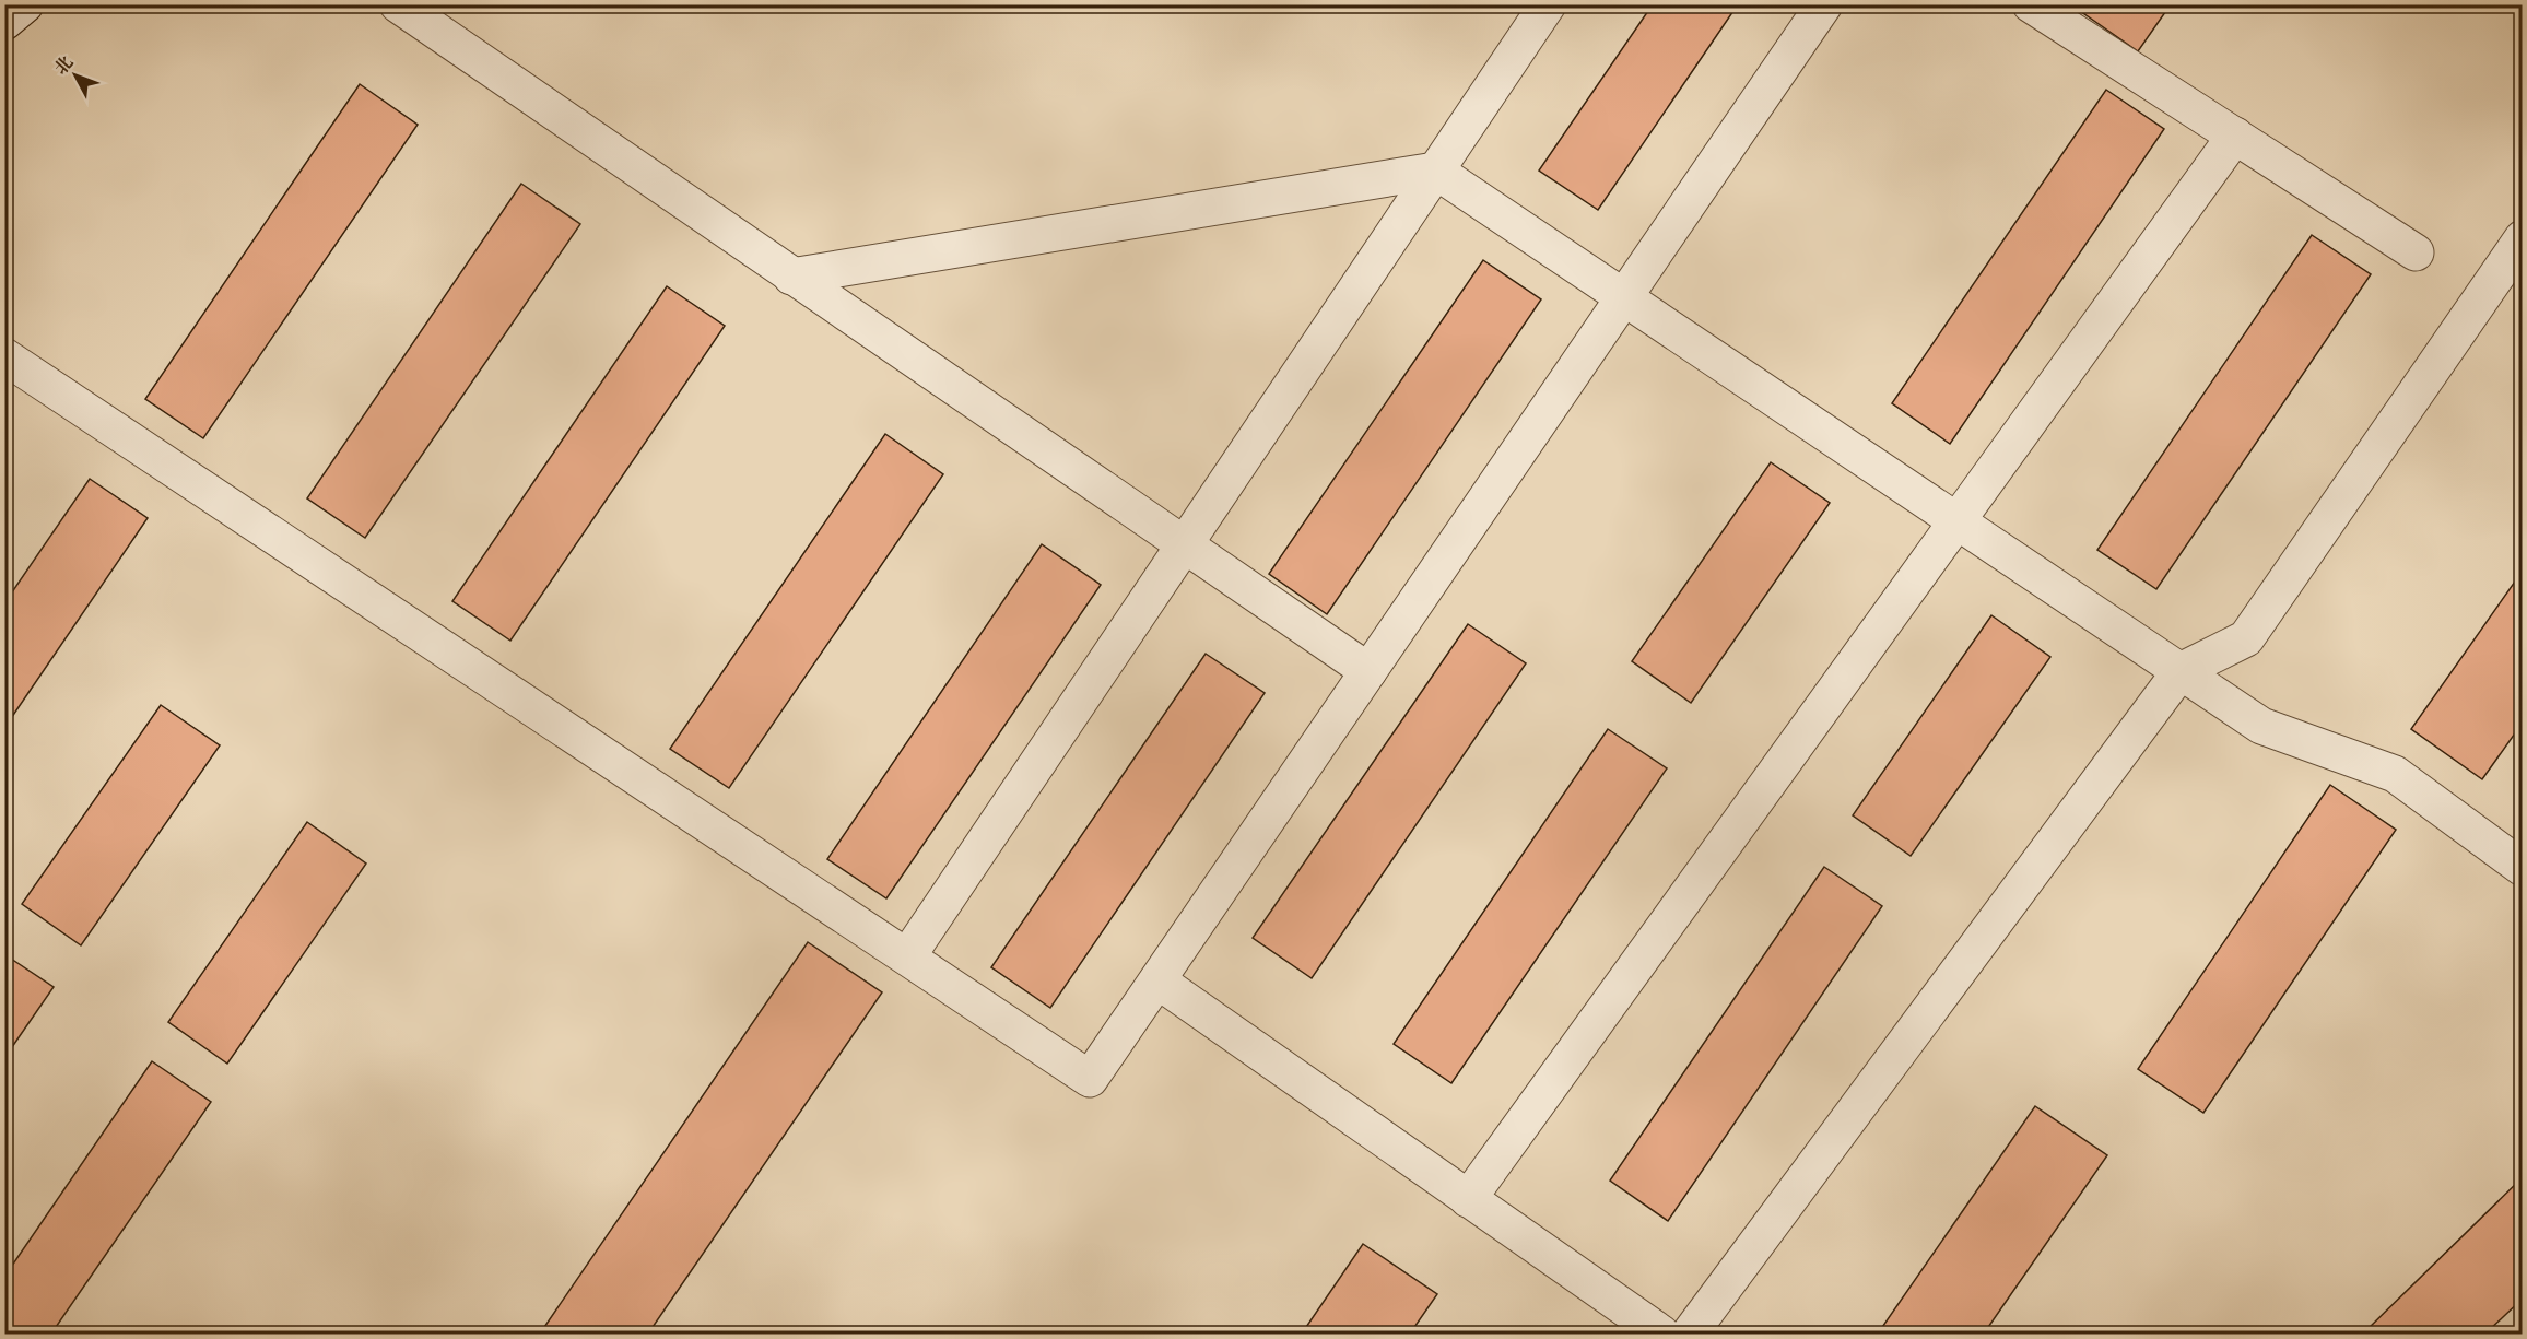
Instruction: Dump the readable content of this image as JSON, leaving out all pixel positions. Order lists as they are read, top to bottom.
{
  "north": "top left"
}
